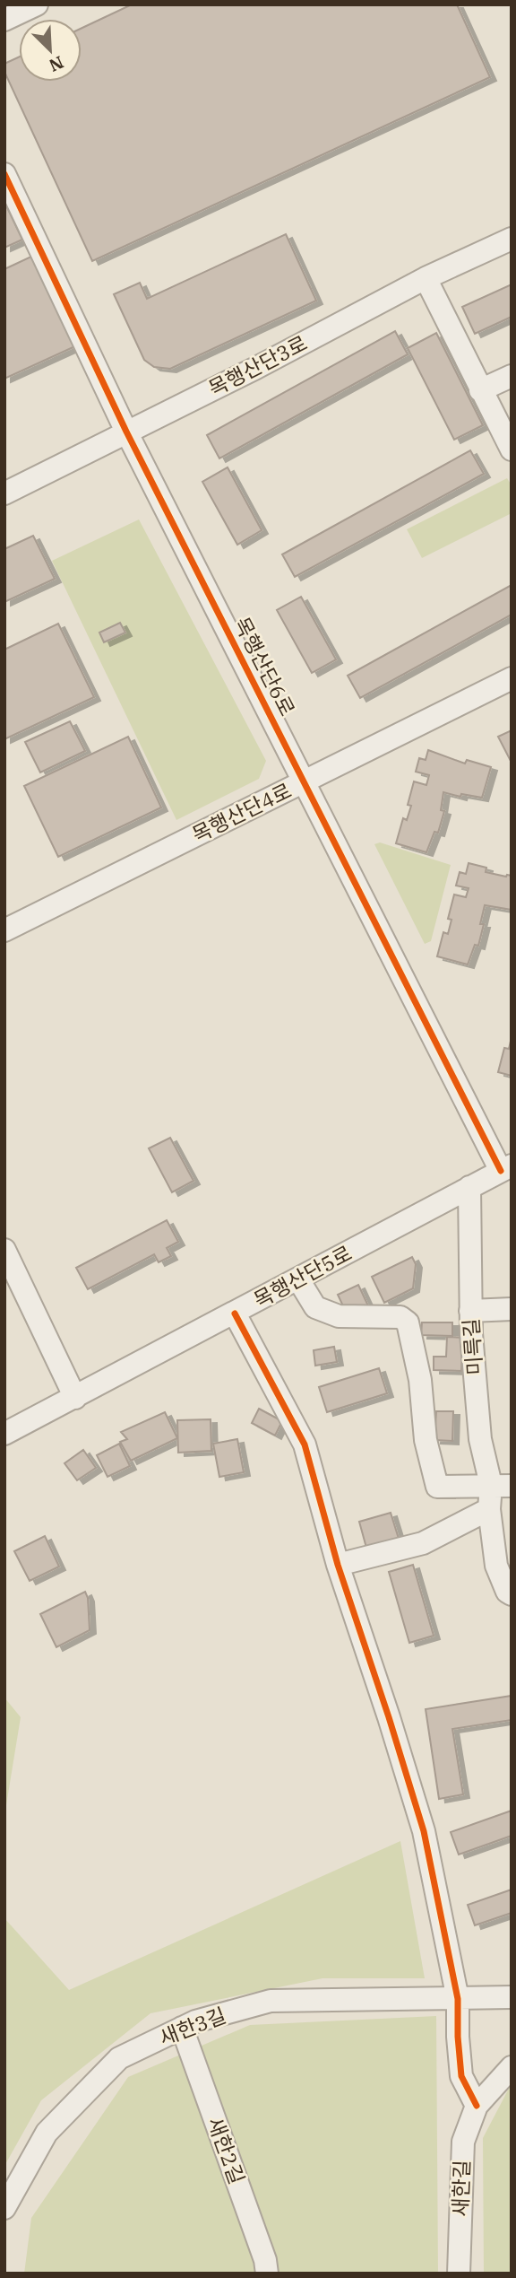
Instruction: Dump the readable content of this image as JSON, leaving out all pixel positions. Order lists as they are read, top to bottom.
{
  "streets": {
    "street": [
      "목행산단3로",
      "목행산단6로",
      "목행산단4로",
      "목행산단5로",
      "미륵길",
      "새한3길",
      "새한2길",
      "새한길"
    ]
  },
  "crossings": [
    ["목행산단3로", "목행산단6로"],
    ["목행산단6로", "목행산단4로"],
    ["목행산단6로", "목행산단5로"],
    ["목행산단5로", "미륵길"],
    ["새한3길", "새한2길"]
  ],
  "north": "bottom right"
}
